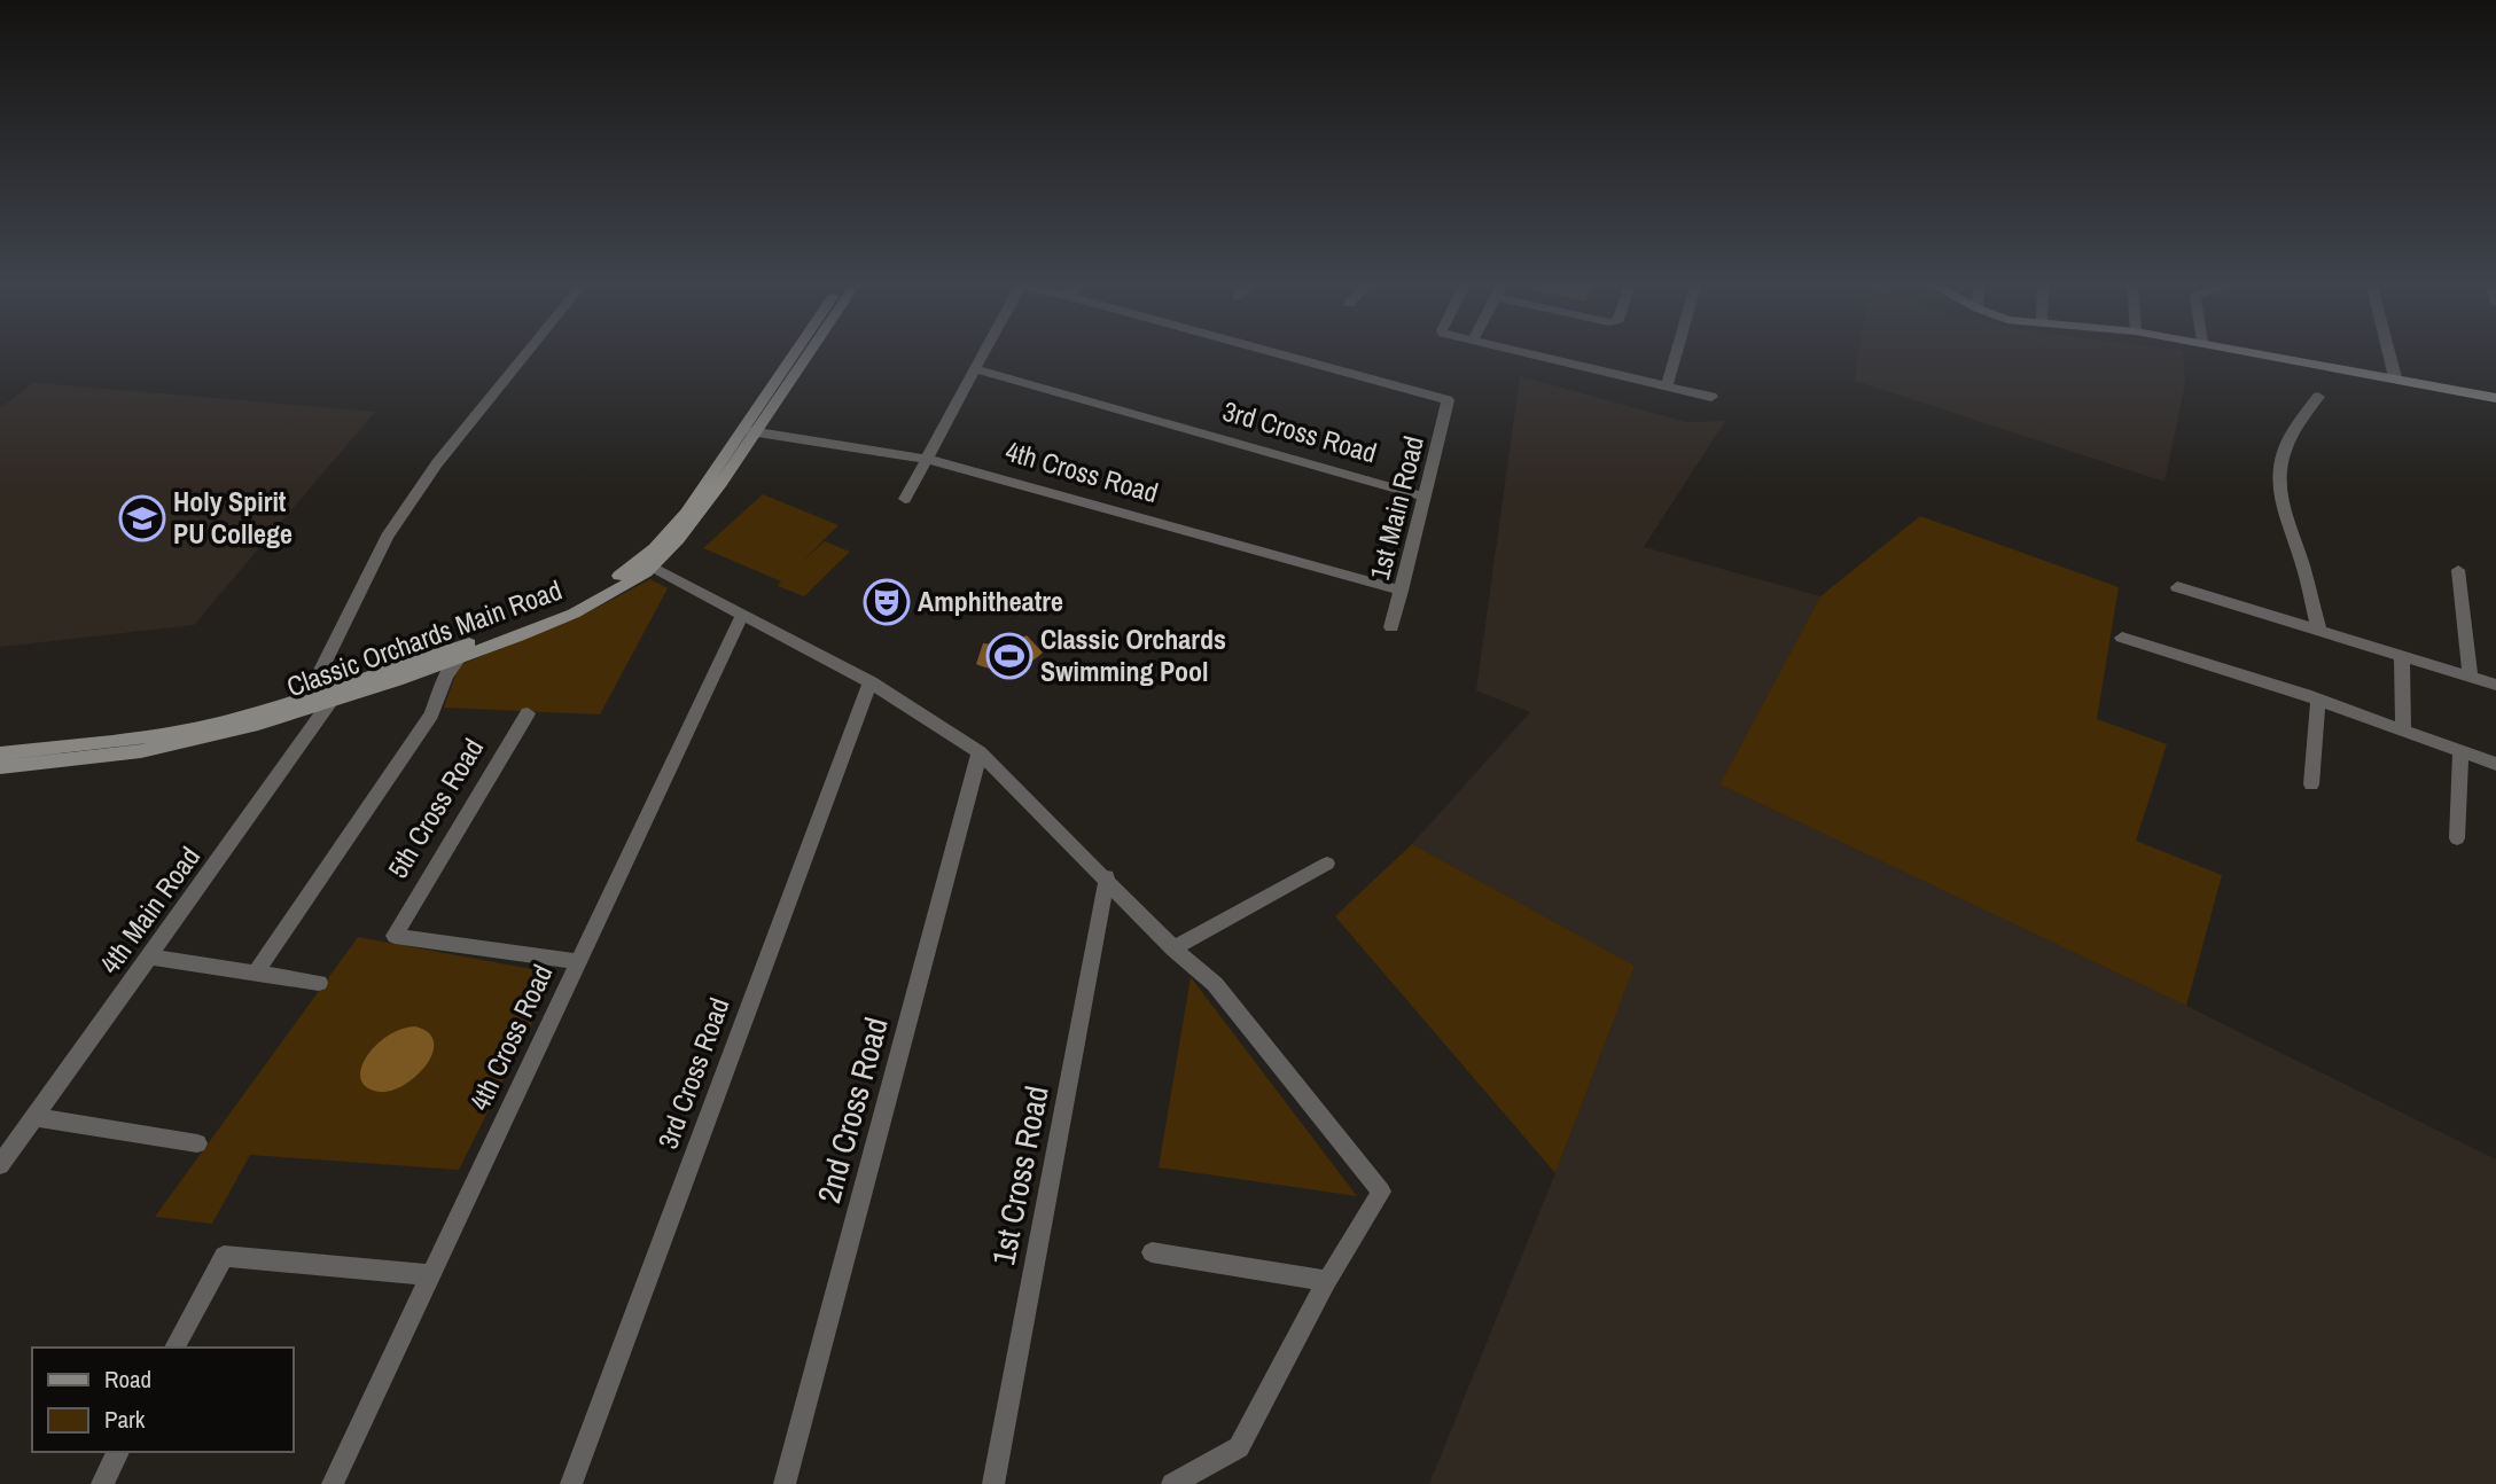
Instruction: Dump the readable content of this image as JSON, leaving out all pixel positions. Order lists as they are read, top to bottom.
{
  "streets": {
    "street": [
      "3rd Cross Road",
      "4th Cross Road",
      "1st Main Road",
      "Classic Orchards Main Road",
      "5th Cross Road",
      "4th Main Road",
      "2nd Cross Road",
      "1st Cross Road"
    ]
  },
  "crossings": [
    ["3rd Cross Road", "1st Main Road"],
    ["4th Cross Road", "1st Main Road"],
    ["4th Cross Road", "Classic Orchards Main Road"],
    ["4th Cross Road", "5th Cross Road"],
    ["Classic Orchards Main Road", "4th Main Road"]
  ],
  "places": {
    "school or university": ["Holy Spirit PU College"],
    "theatre": ["Amphitheatre"],
    "sports": ["Classic Orchards Swimming Pool"]
  },
  "legend": ["Road", "Park"]
}
